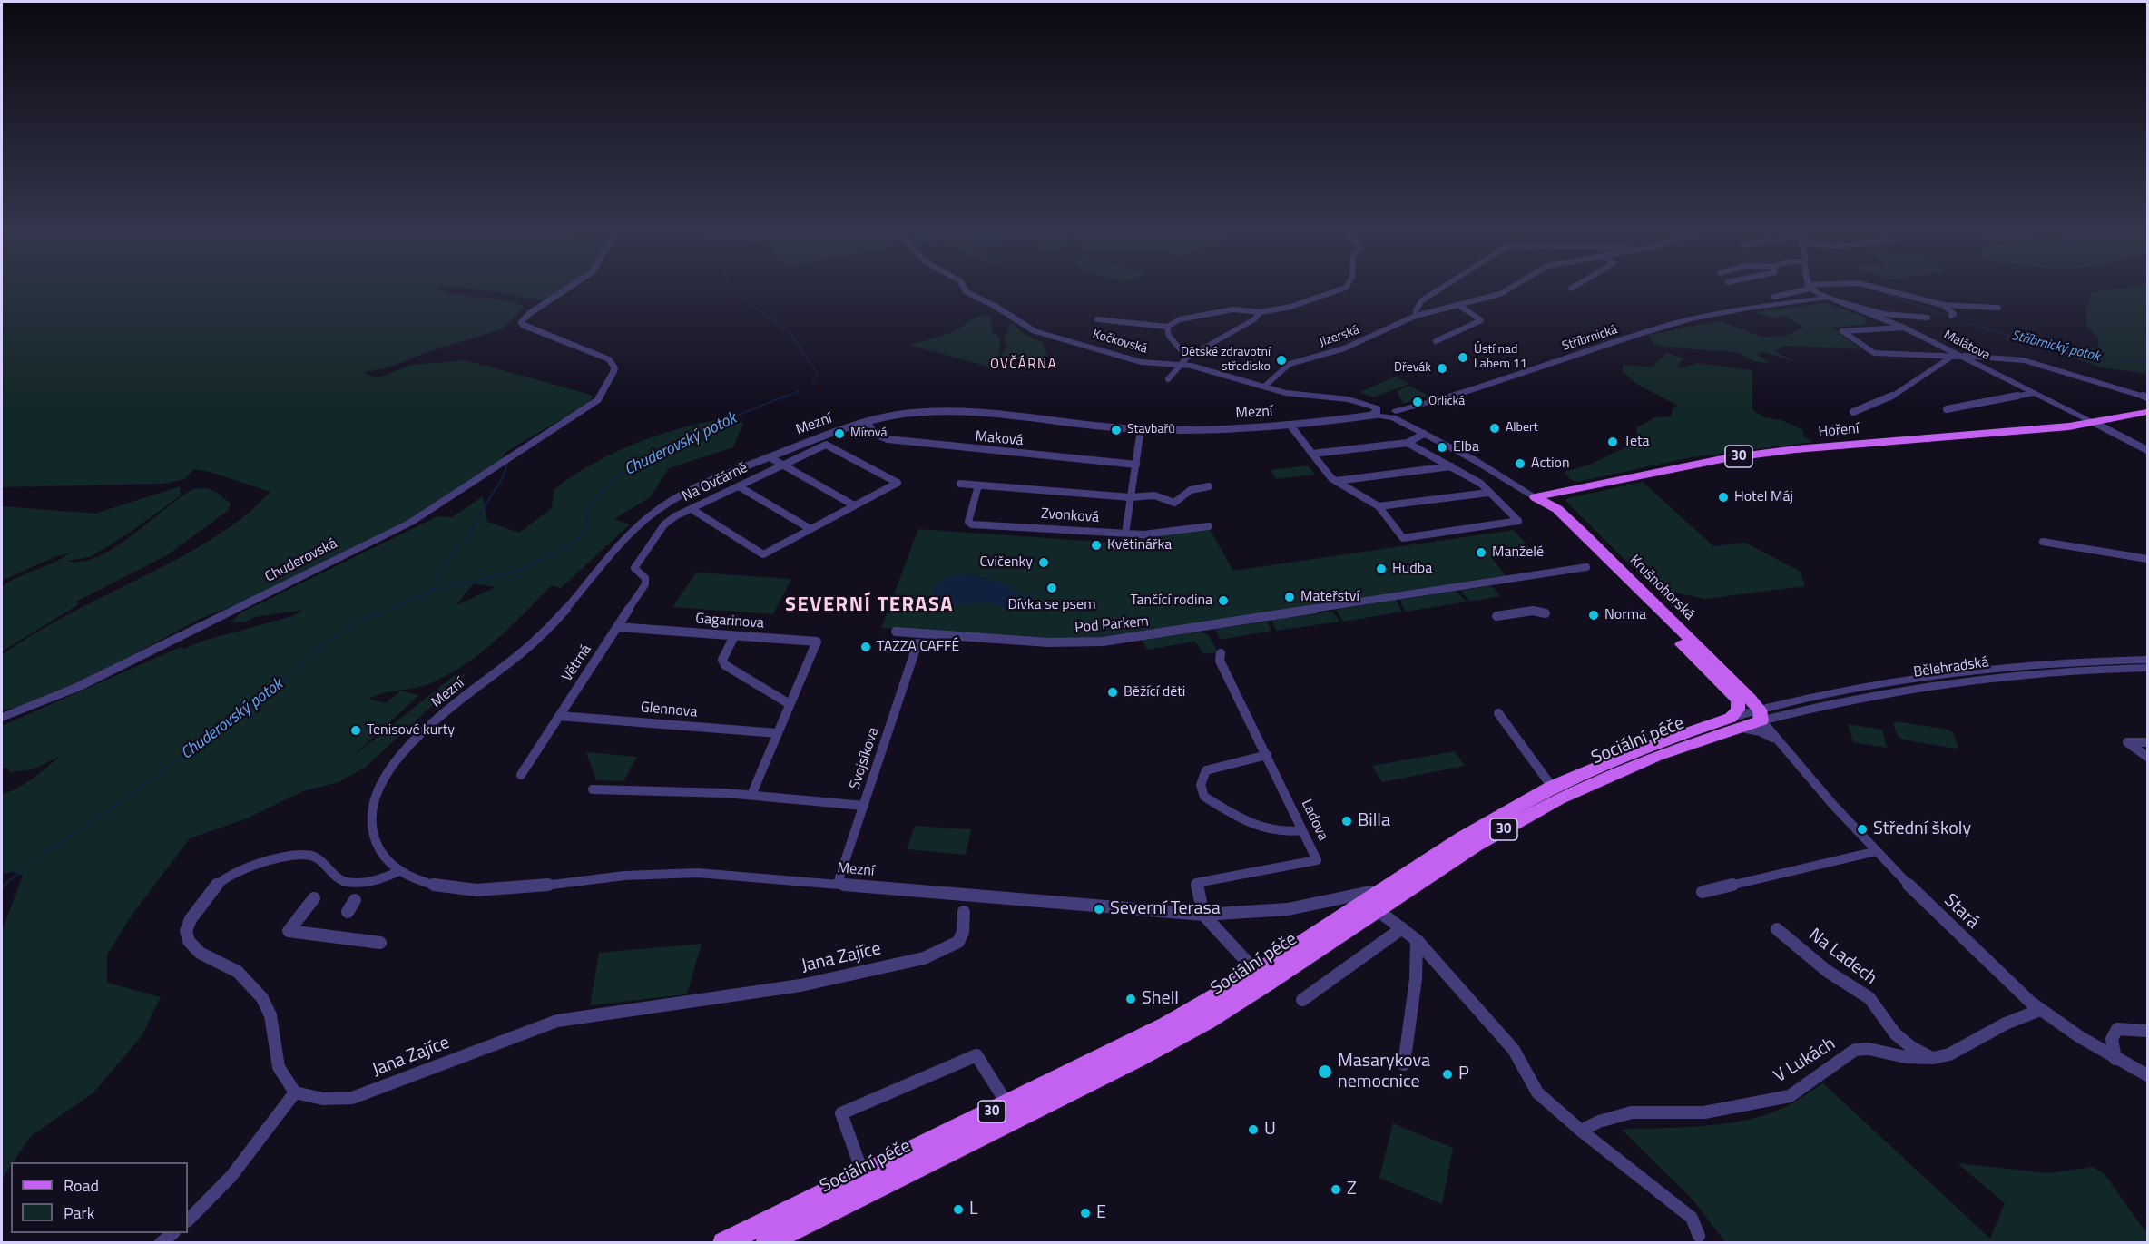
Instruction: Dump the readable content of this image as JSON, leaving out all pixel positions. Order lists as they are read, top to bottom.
{
  "streets": {
    "main road": [
      "Hoření",
      "30",
      "Krušnohorská",
      "Sociální péče"
    ],
    "street": [
      "Jizerská",
      "Stříbrnická",
      "Kočkovská",
      "Malátova",
      "Mezní",
      "Maková",
      "Na Ovčárně",
      "Zvonková",
      "Chuderovská",
      "Gagarinova",
      "Pod Parkem",
      "Větrná",
      "Bělehradská",
      "Glennova",
      "Svojsíkova",
      "Ladova",
      "Stará",
      "Na Ladech",
      "Jana Zajíce",
      "V Lukách"
    ]
  },
  "crossings": [
    ["Jizerská", "Kočkovská"],
    ["Stříbrnická", "Kočkovská"],
    ["Stříbrnická", "Malátova"],
    ["Stříbrnická", "Krušnohorská"],
    ["Kočkovská", "Mezní"],
    ["Kočkovská", "Krušnohorská"],
    ["Malátova", "Hoření"],
    ["Mezní", "Maková"],
    ["Mezní", "Sociální péče"],
    ["Mezní", "Svojsíkova"],
    ["Mezní", "Ladova"],
    ["Hoření", "Krušnohorská"],
    ["Na Ovčárně", "Větrná"],
    ["Krušnohorská", "Bělehradská"],
    ["Krušnohorská", "Sociální péče"],
    ["Krušnohorská", "Stará"],
    ["Gagarinova", "Větrná"],
    ["Větrná", "Glennova"],
    ["Bělehradská", "Sociální péče"],
    ["Bělehradská", "Stará"],
    ["Sociální péče", "Stará"],
    ["Stará", "V Lukách"],
    ["Na Ladech", "V Lukách"]
  ],
  "districts": ["OVČÁRNA", "SEVERNÍ TERASA"],
  "water": ["Stříbrnický potok", "Chuderovský potok"],
  "places": [
    "Ústí nad Labem 11",
    "Dětské zdravotní středisko",
    "Dřevák",
    "Orlická",
    "Albert",
    "Stavbařů",
    "Mírová",
    "Teta",
    "Elba",
    "Action",
    "Hotel Máj",
    "Květinářka",
    "Manželé",
    "Cvičenky",
    "Hudba",
    "Dívka se psem",
    "Mateřství",
    "Tančící rodina",
    "Norma",
    "TAZZA CAFFÉ",
    "Běžící děti",
    "Tenisové kurty",
    "Billa",
    "Střední školy",
    "Severní Terasa",
    "Shell",
    "Masarykova nemocnice",
    "P",
    "U",
    "Z",
    "L",
    "E"
  ],
  "legend": ["Road", "Park"]
}
